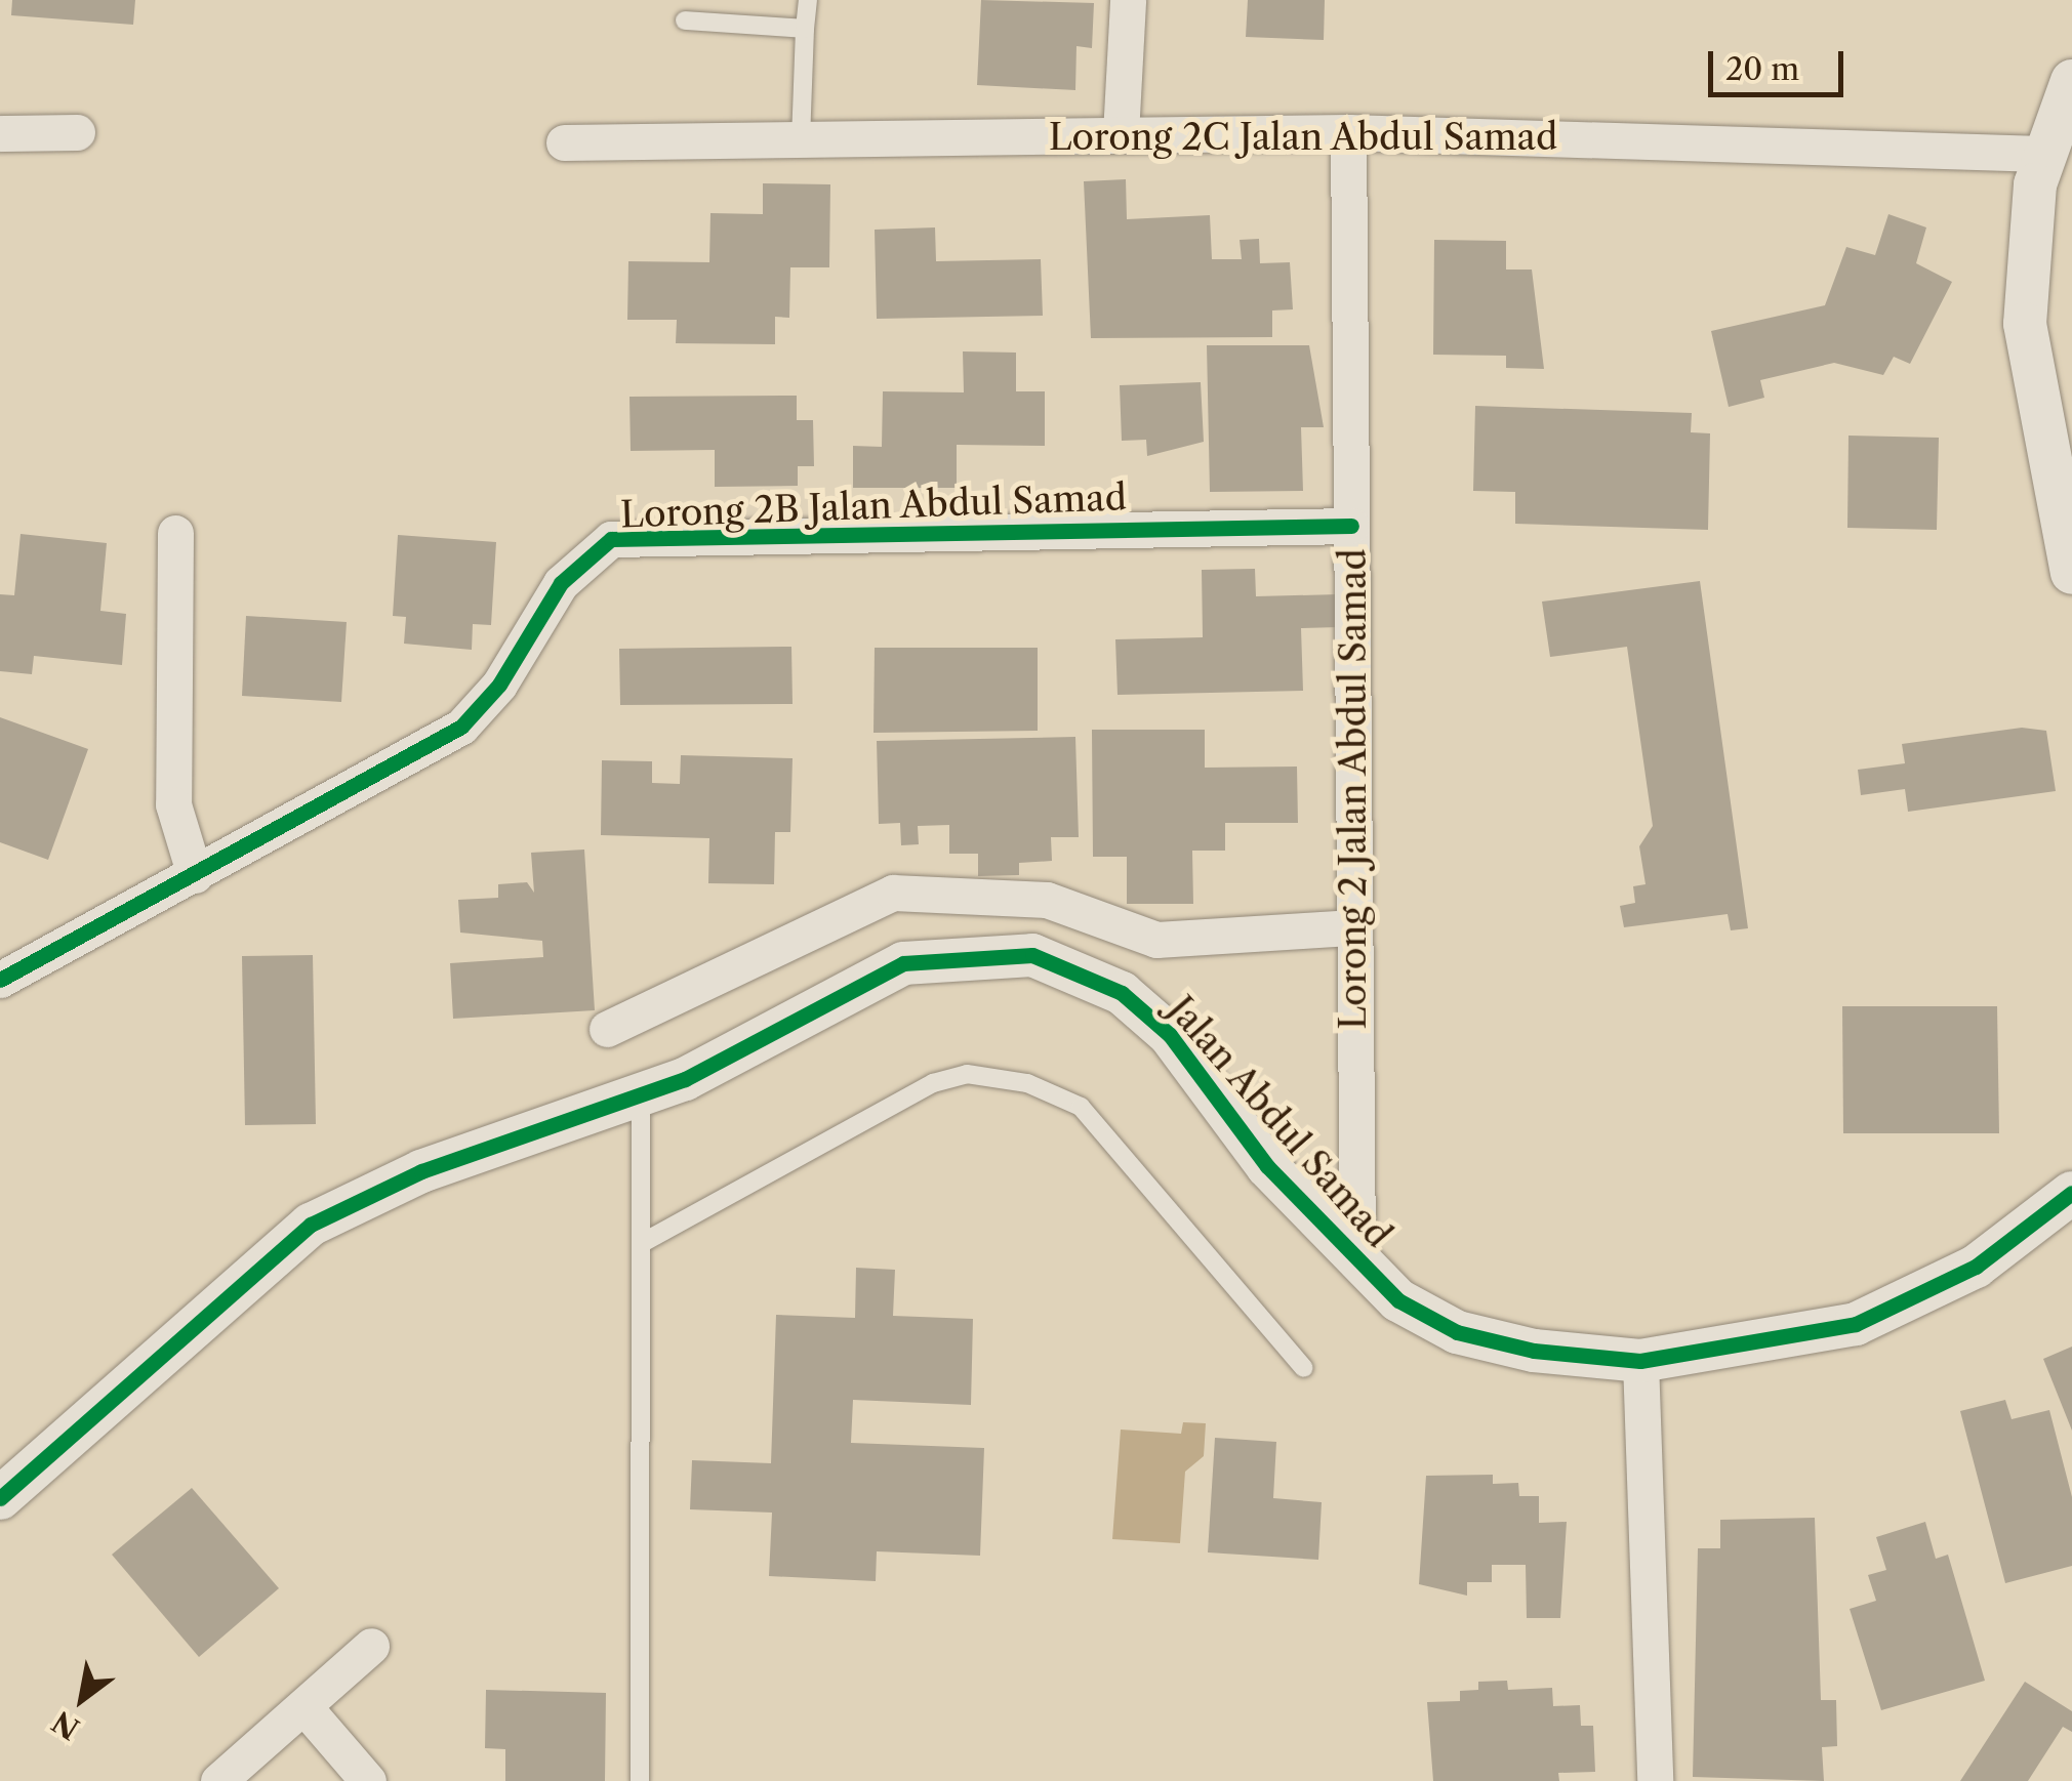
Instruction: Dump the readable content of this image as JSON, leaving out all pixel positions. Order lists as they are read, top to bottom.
{
  "streets": {
    "street": [
      "Lorong 2C Jalan Abdul Samad",
      "Lorong 2B Jalan Abdul Samad",
      "Lorong 2 Jalan Abdul Samad",
      "Jalan Abdul Samad"
    ]
  },
  "crossings": [
    ["Lorong 2C Jalan Abdul Samad", "Lorong 2 Jalan Abdul Samad"],
    ["Lorong 2B Jalan Abdul Samad", "Lorong 2 Jalan Abdul Samad"],
    ["Lorong 2 Jalan Abdul Samad", "Jalan Abdul Samad"]
  ],
  "scale_bar": "20 m",
  "north": "bottom left"
}
